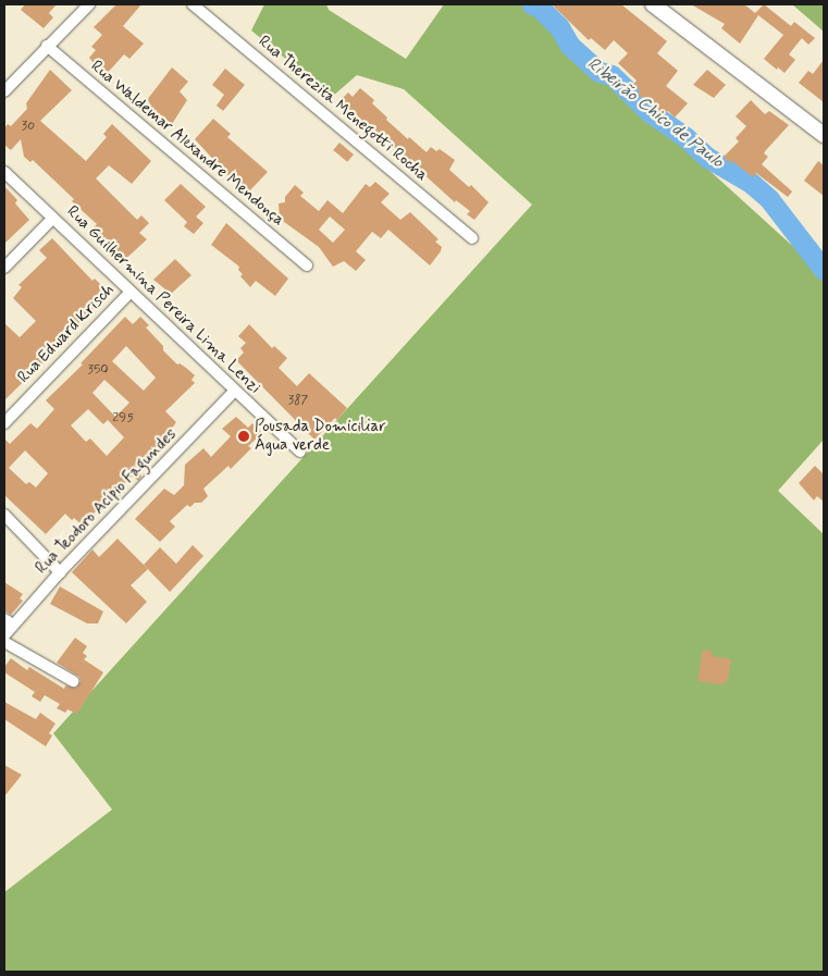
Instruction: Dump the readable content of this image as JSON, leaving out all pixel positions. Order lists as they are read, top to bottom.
{
  "streets": {
    "street": [
      "Rua Therezita Menegotti Rocha",
      "Rua Waldemar Alexandre Mendonça",
      "Rua Guilhermina Pereira Lima Lenzi",
      "Rua Edward Krisch",
      "Rua Teodoro Acípio Fagundes"
    ]
  },
  "crossings": [
    ["Rua Guilhermina Pereira Lima Lenzi", "Rua Edward Krisch"],
    ["Rua Guilhermina Pereira Lima Lenzi", "Rua Teodoro Acípio Fagundes"]
  ],
  "water": ["Ribeirão Chico de Paulo"],
  "places": ["Pousada Domiciliar Água verde"],
  "house_numbers": [
    "30",
    "350",
    "387",
    "295"
  ]
}
